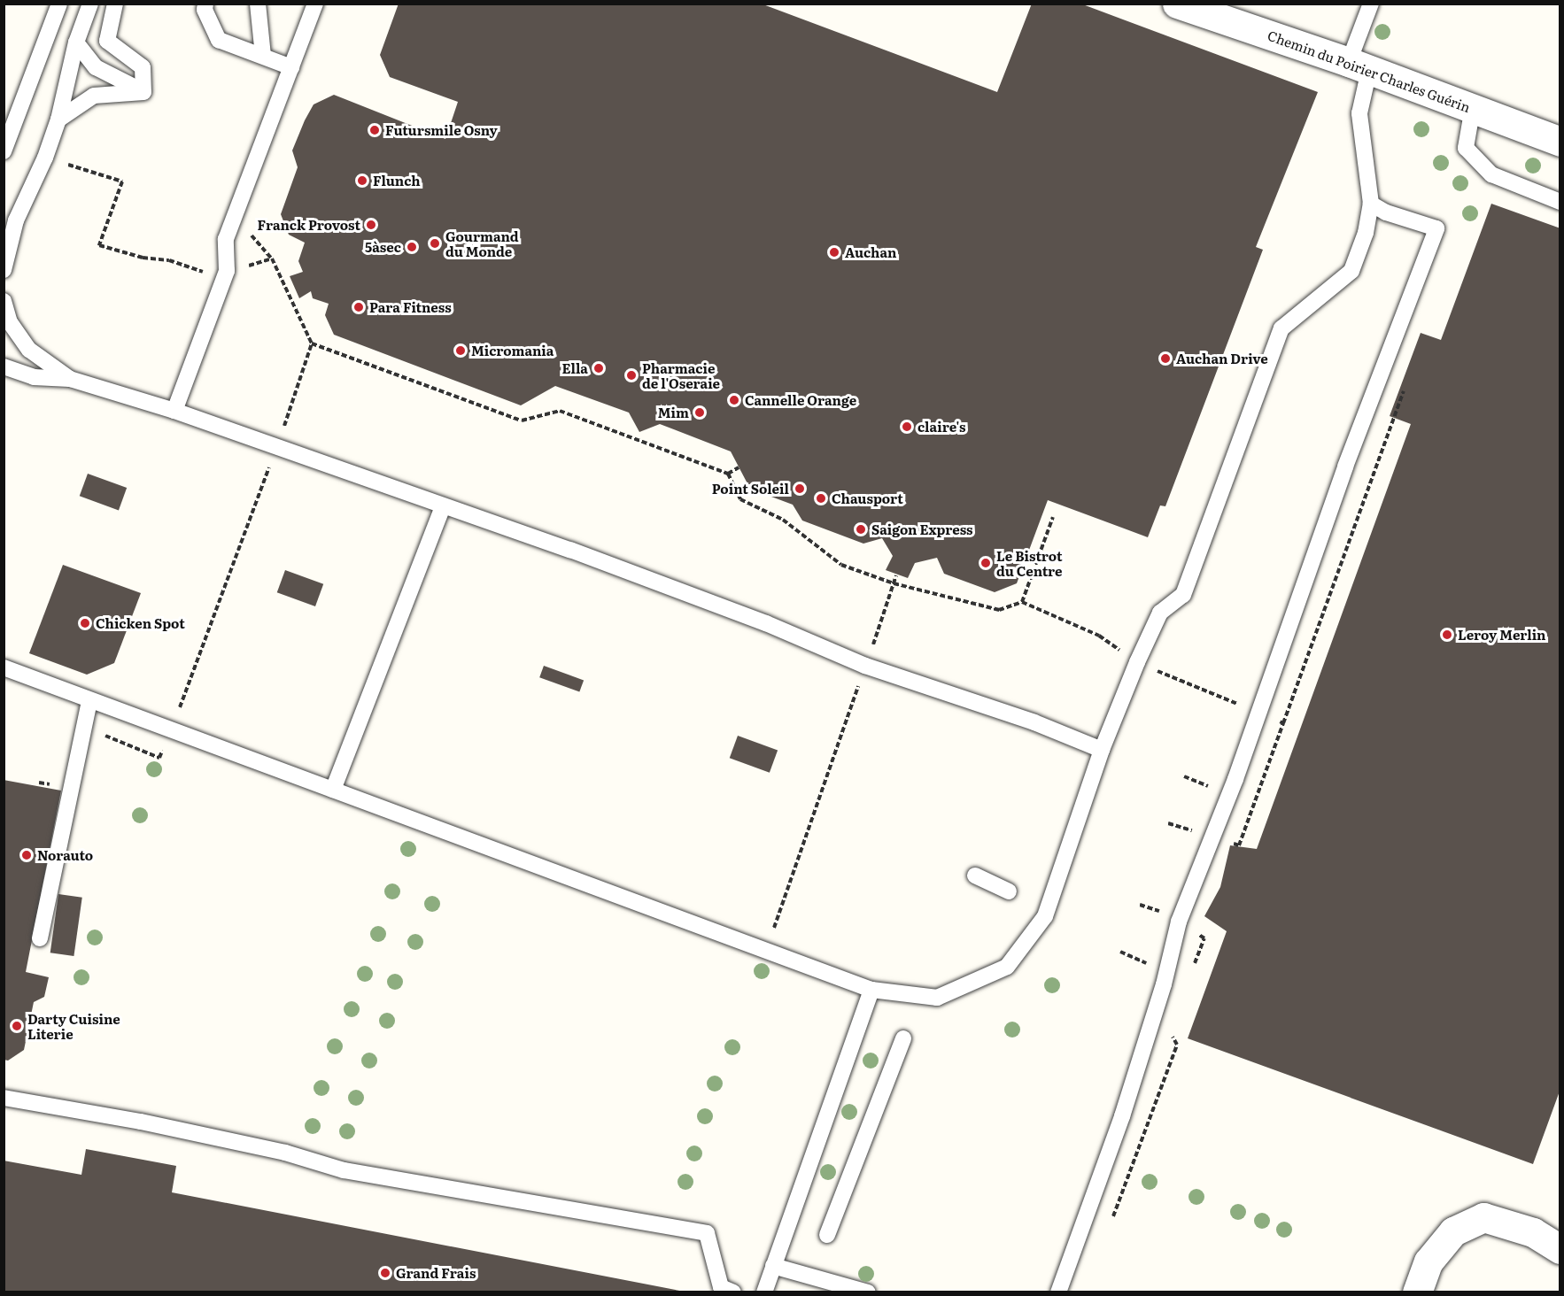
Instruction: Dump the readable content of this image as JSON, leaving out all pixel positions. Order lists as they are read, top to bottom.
{
  "streets": {
    "street": ["Chemin du Poirier Charles Guérin"]
  },
  "places": [
    "Futursmile Osny",
    "Flunch",
    "Franck Provost",
    "Gourmand du Monde",
    "5àsec",
    "Auchan",
    "Para Fitness",
    "Micromania",
    "Auchan Drive",
    "Ella",
    "Pharmacie de l'Oseraie",
    "Cannelle Orange",
    "Mim",
    "claire's",
    "Point Soleil",
    "Chausport",
    "Saigon Express",
    "Le Bistrot du Centre",
    "Chicken Spot",
    "Leroy Merlin",
    "Norauto",
    "Darty Cuisine Literie",
    "Grand Frais"
  ]
}
